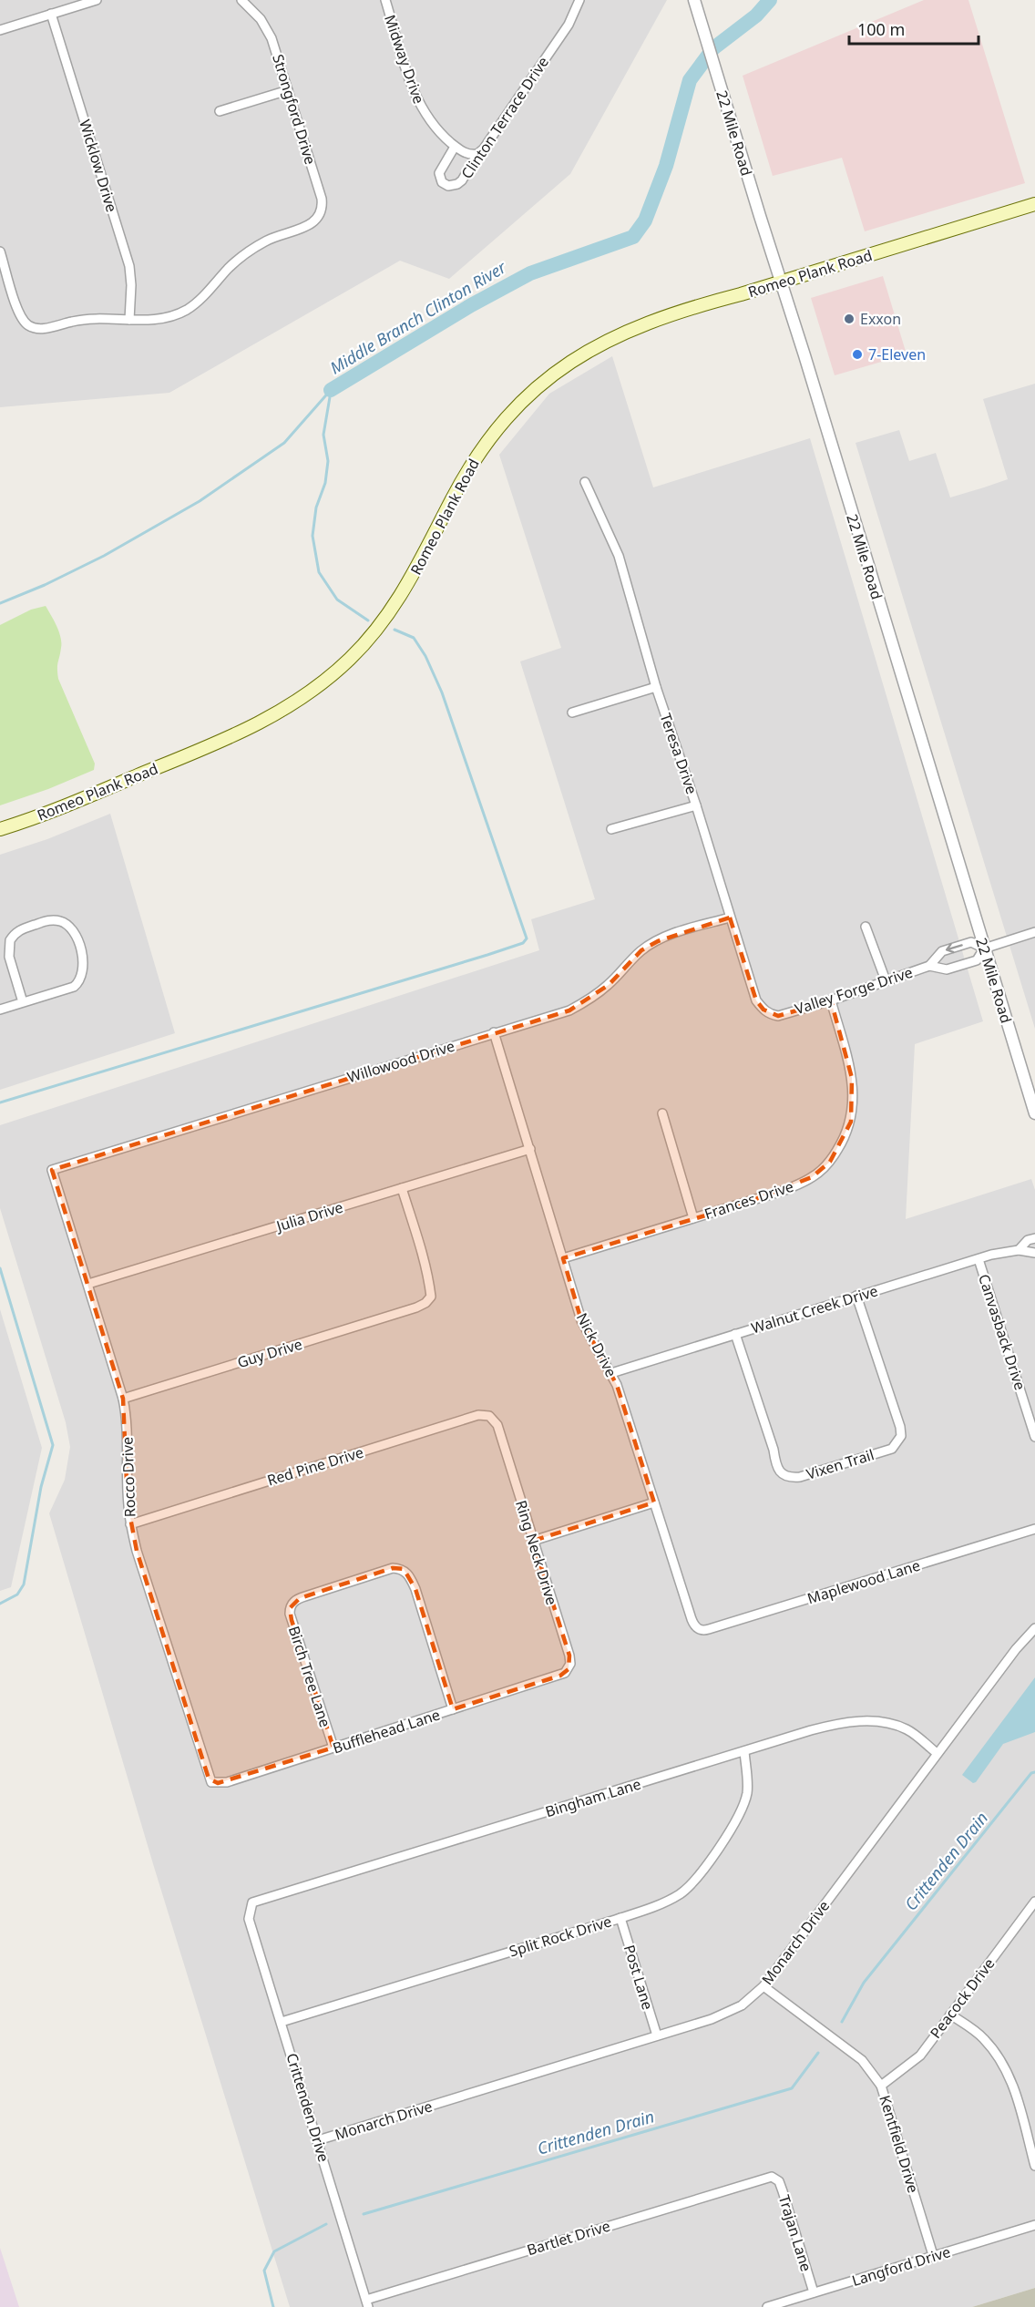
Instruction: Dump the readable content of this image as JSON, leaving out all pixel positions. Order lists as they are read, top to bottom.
{
  "streets": {
    "main road": ["Romeo Plank Road"],
    "street": [
      "Midway Drive",
      "Strongford Drive",
      "Clinton Terrace Drive",
      "22 Mile Road",
      "Wicklow Drive",
      "Teresa Drive",
      "Valley Forge Drive",
      "Willowood Drive",
      "Frances Drive",
      "Julia Drive",
      "Walnut Creek Drive",
      "Canvasback Drive",
      "Nick Drive",
      "Guy Drive",
      "Vixen Trail",
      "Red Pine Drive",
      "Rocco Drive",
      "Ring Neck Drive",
      "Maplewood Lane",
      "Birch Tree Lane",
      "Bufflehead Lane",
      "Bingham Lane",
      "Split Rock Drive",
      "Monarch Drive",
      "Post Lane",
      "Peacock Drive",
      "Crittenden Drive",
      "Kentfield Drive",
      "Trajan Lane",
      "Bartlet Drive",
      "Langford Drive"
    ]
  },
  "crossings": [
    ["Midway Drive", "Clinton Terrace Drive"],
    ["Strongford Drive", "Wicklow Drive"],
    ["22 Mile Road", "Romeo Plank Road"],
    ["22 Mile Road", "Valley Forge Drive"],
    ["Teresa Drive", "Valley Forge Drive"],
    ["Teresa Drive", "Willowood Drive"],
    ["Valley Forge Drive", "Frances Drive"],
    ["Willowood Drive", "Nick Drive"],
    ["Willowood Drive", "Rocco Drive"],
    ["Frances Drive", "Nick Drive"],
    ["Julia Drive", "Nick Drive"],
    ["Julia Drive", "Guy Drive"],
    ["Julia Drive", "Rocco Drive"],
    ["Walnut Creek Drive", "Canvasback Drive"],
    ["Walnut Creek Drive", "Nick Drive"],
    ["Walnut Creek Drive", "Vixen Trail"],
    ["Nick Drive", "Maplewood Lane"],
    ["Guy Drive", "Rocco Drive"],
    ["Red Pine Drive", "Rocco Drive"],
    ["Red Pine Drive", "Ring Neck Drive"],
    ["Rocco Drive", "Bufflehead Lane"],
    ["Ring Neck Drive", "Bufflehead Lane"],
    ["Birch Tree Lane", "Bufflehead Lane"],
    ["Bingham Lane", "Split Rock Drive"],
    ["Bingham Lane", "Monarch Drive"],
    ["Bingham Lane", "Crittenden Drive"],
    ["Split Rock Drive", "Post Lane"],
    ["Split Rock Drive", "Crittenden Drive"],
    ["Monarch Drive", "Post Lane"],
    ["Monarch Drive", "Crittenden Drive"],
    ["Monarch Drive", "Kentfield Drive"],
    ["Peacock Drive", "Kentfield Drive"],
    ["Crittenden Drive", "Bartlet Drive"],
    ["Kentfield Drive", "Langford Drive"],
    ["Trajan Lane", "Bartlet Drive"],
    ["Trajan Lane", "Langford Drive"]
  ],
  "water": ["Middle Branch Clinton River", "Crittenden Drain"],
  "places": ["Exxon", "7-Eleven"],
  "scale_bar": "100 m"
}
